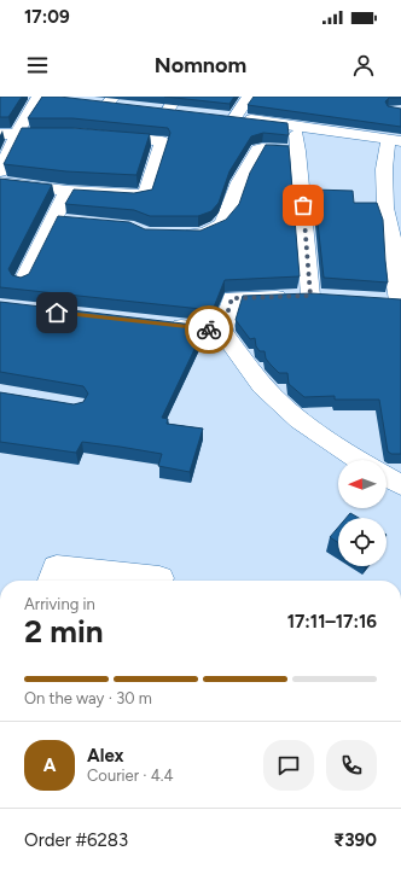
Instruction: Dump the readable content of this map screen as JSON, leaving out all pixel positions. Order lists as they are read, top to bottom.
{
  "north": "left",
  "page": {
    "status": "17:09",
    "header": "Nomnom",
    "heading": ["2 min", "Arriving in", "17:11–17:16"],
    "panel": [
      "Alex",
      "Courier · 4.4",
      "Order #6283",
      "₹390"
    ],
    "bar": "On the way · 30 m",
    "round": "A"
  }
}
